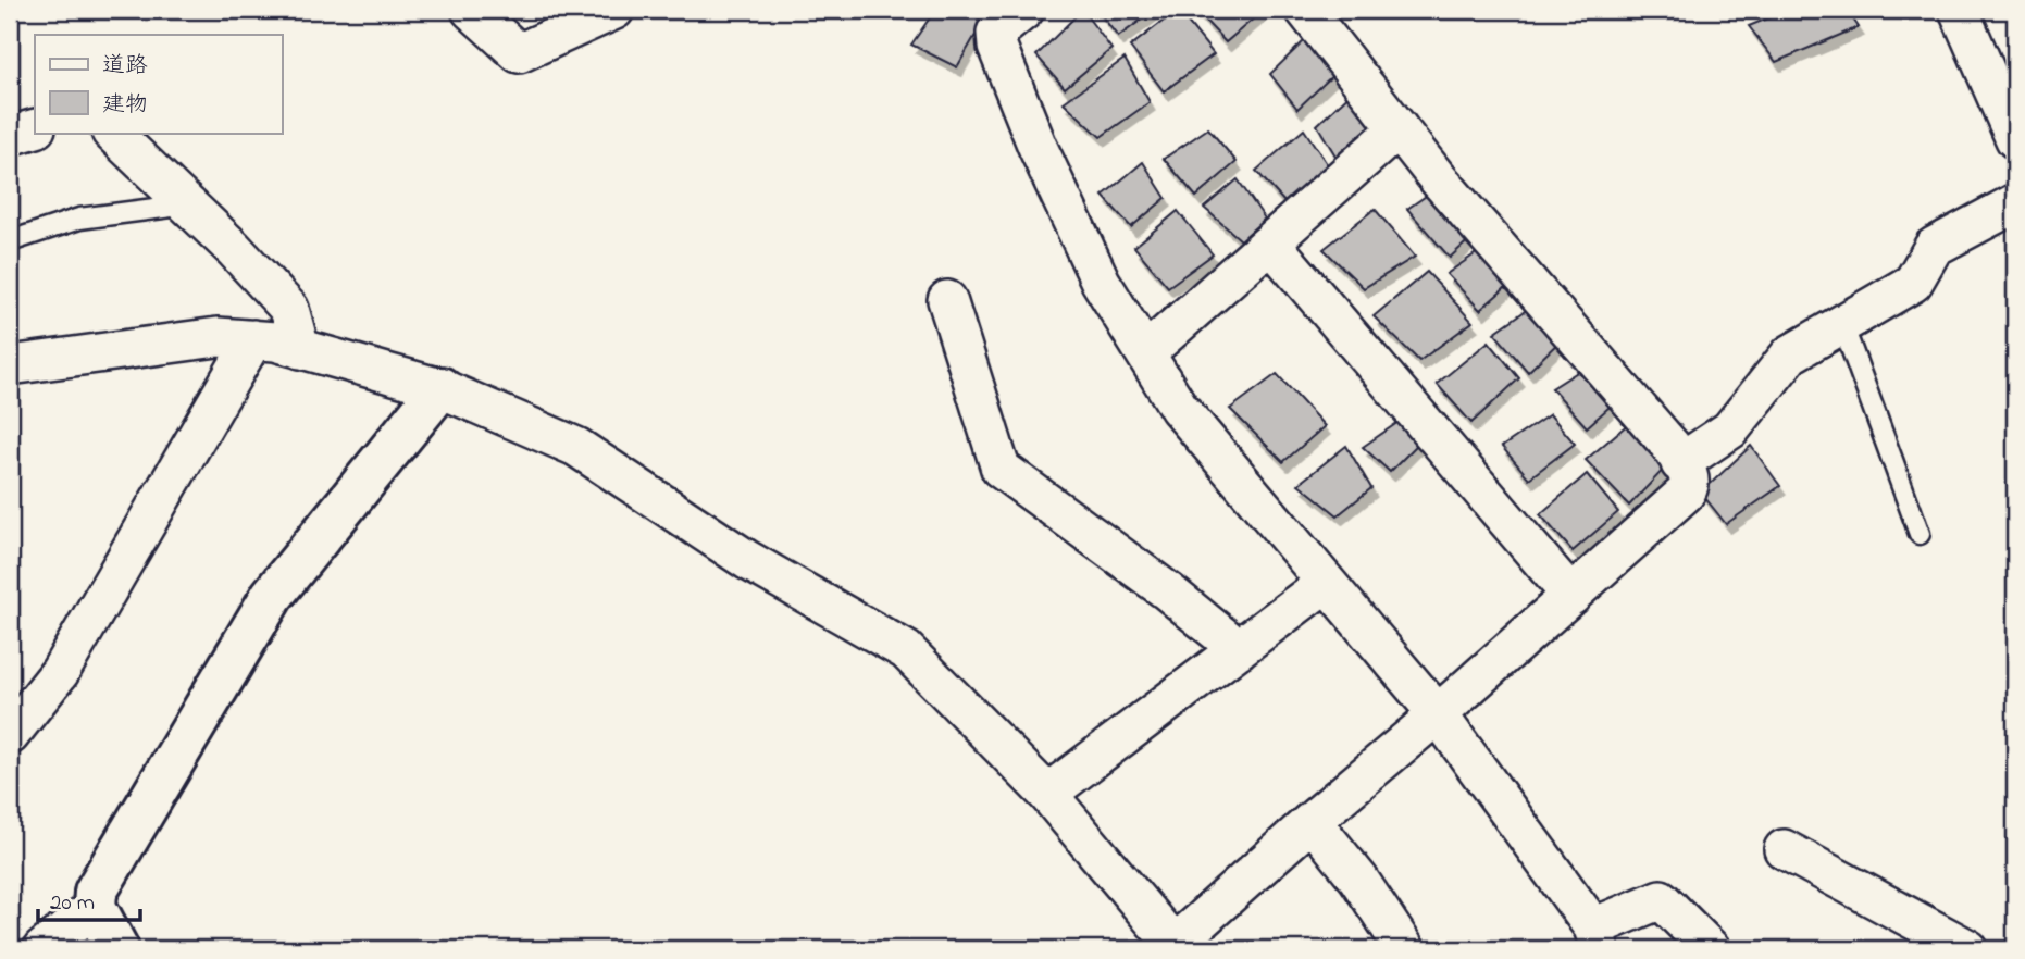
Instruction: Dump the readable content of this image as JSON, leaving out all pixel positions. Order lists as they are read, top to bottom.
{
  "legend": ["道路", "建物"],
  "scale_bar": "20 m"
}
